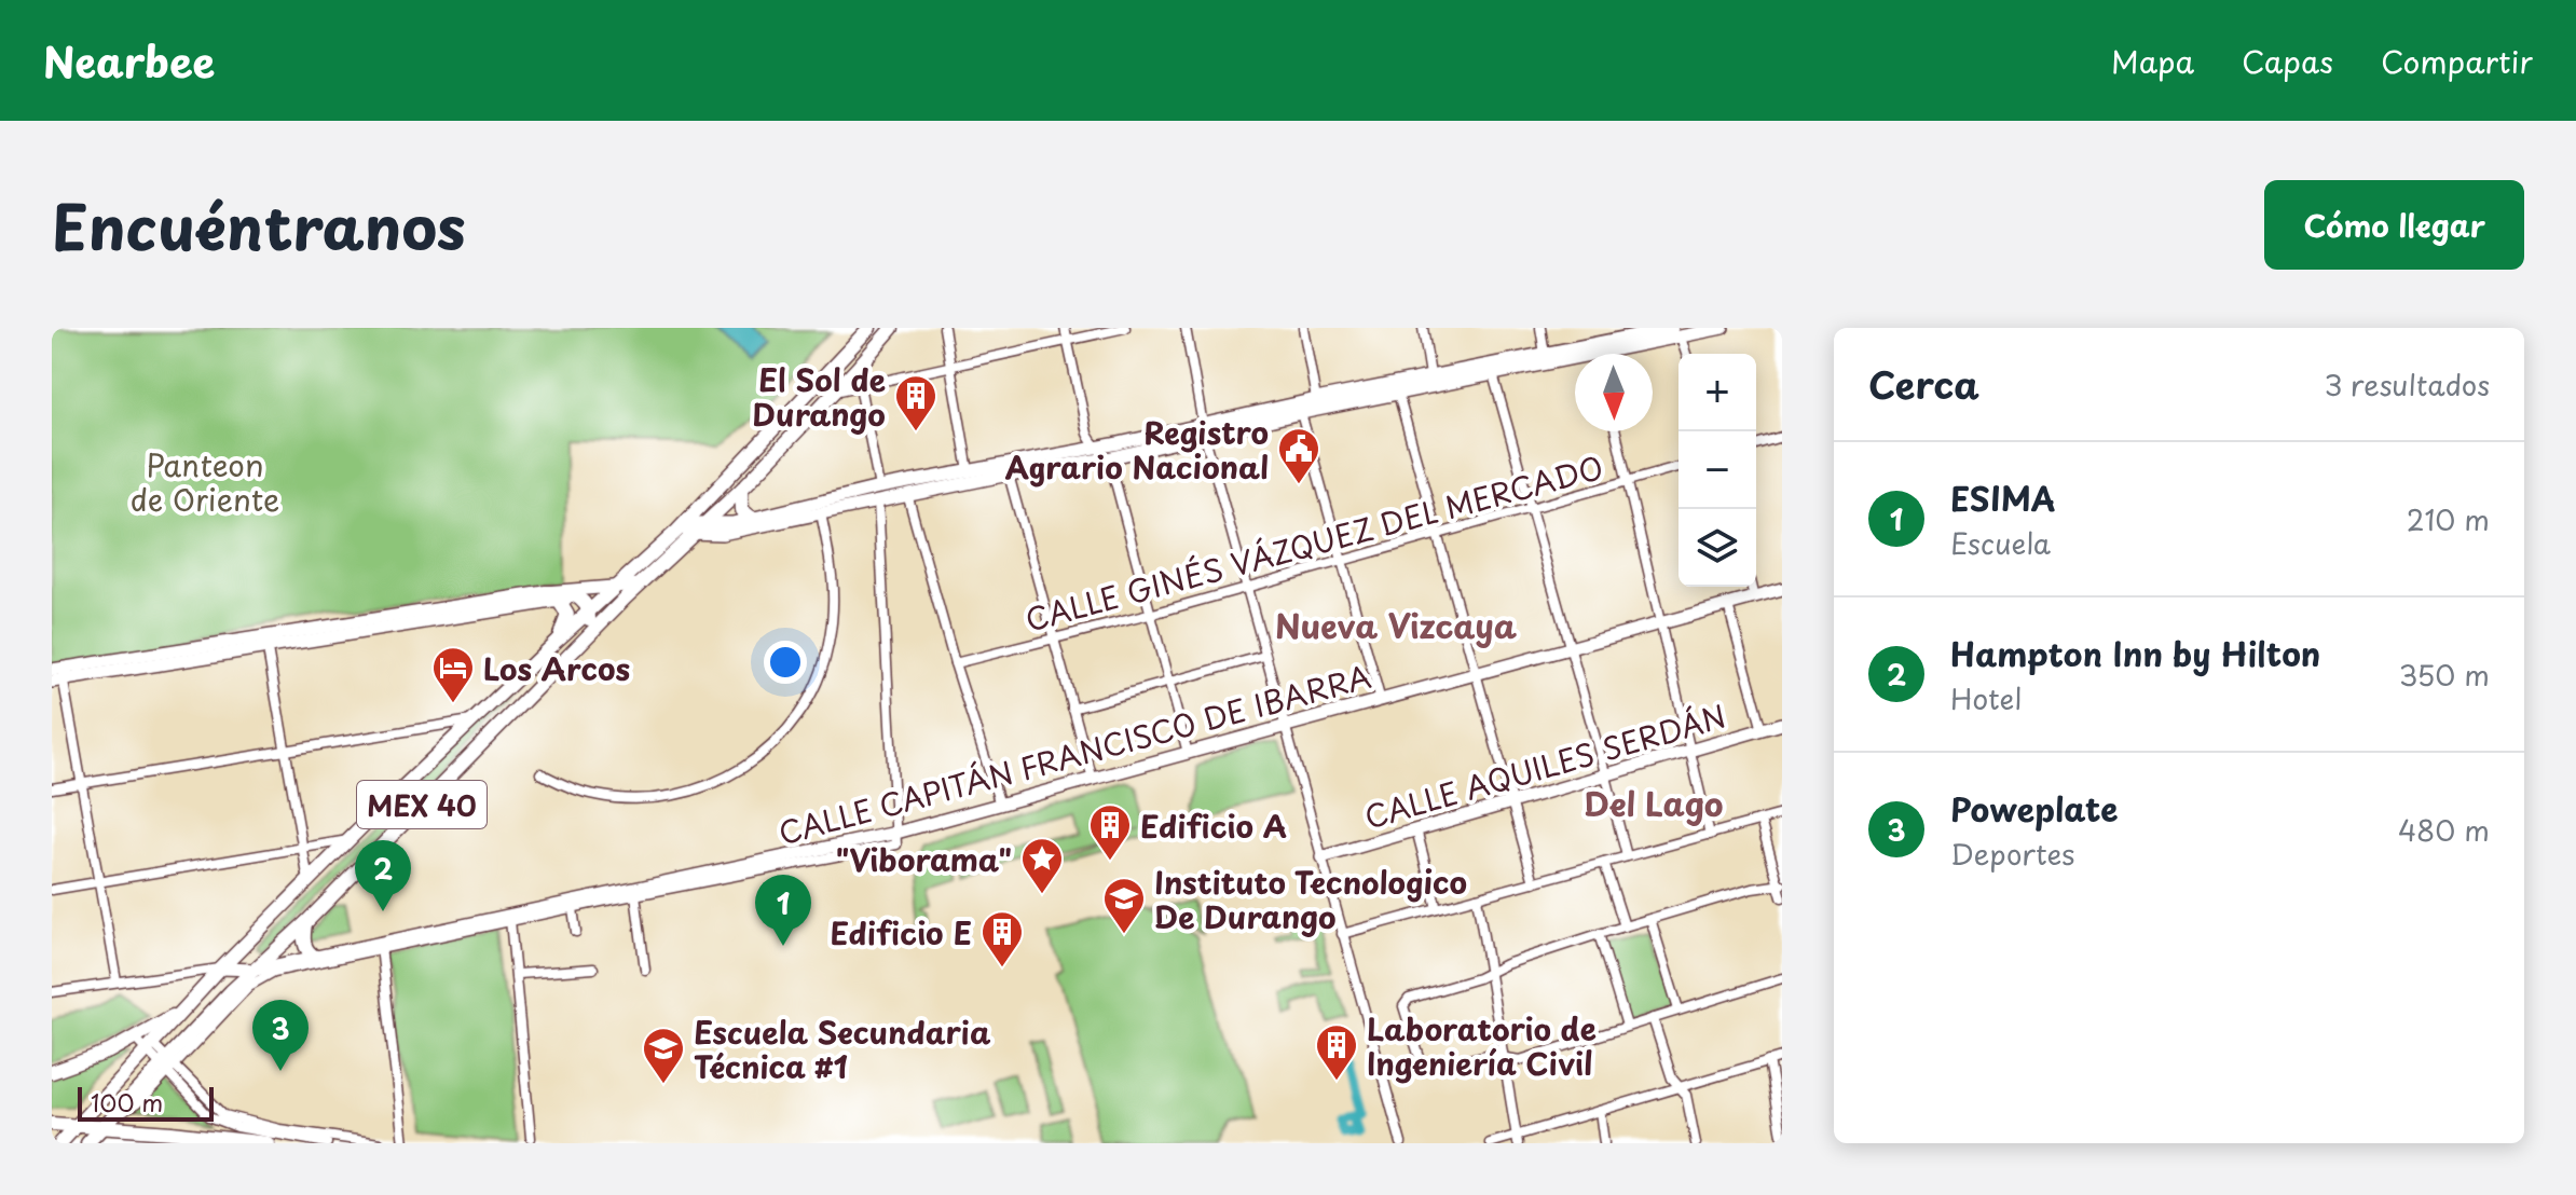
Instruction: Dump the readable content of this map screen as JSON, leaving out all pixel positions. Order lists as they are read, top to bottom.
{
  "streets": {
    "main road": ["CALLE CAPITÁN FRANCISCO DE IBARRA", "CALLE AQUILES SERDÁN", "MEX 40"],
    "street": ["CALLE GINÉS VÁZQUEZ DEL MERCADO"]
  },
  "crossings": [
    ["CALLE CAPITÁN FRANCISCO DE IBARRA", "MEX 40"]
  ],
  "districts": ["Nueva Vizcaya", "Del Lago"],
  "parks": ["Panteon de Oriente"],
  "places": {
    "building": [
      "El Sol de Durango",
      "Edificio A",
      "Edificio E",
      "Laboratorio de Ingeniería Civil"
    ],
    "public building": ["Registro Agrario Nacional"],
    "hotel": ["Los Arcos"],
    "place": ["\"Viborama\""],
    "school or university": ["Instituto Tecnologico De Durango", "Escuela Secundaria Técnica #1"]
  },
  "scale_bar": "100 m",
  "north": "bottom",
  "page": {
    "header": "Nearbee",
    "nav": ["Mapa", "Capas", "Compartir"],
    "title": "Encuéntranos",
    "buttons": "Cómo llegar",
    "heading": ["Cerca", "3 resultados"],
    "map_buttons": ["+", "−"],
    "list": [
      {
        "mark": "1",
        "name": "ESIMA",
        "note": "Escuela",
        "value": "210 m"
      },
      {
        "mark": "2",
        "name": "Hampton Inn by Hilton",
        "note": "Hotel",
        "value": "350 m"
      },
      {
        "mark": "3",
        "name": "Poweplate",
        "note": "Deportes",
        "value": "480 m"
      }
    ],
    "pins": ["2", "1", "3"],
    "scale": "100 m"
  }
}
